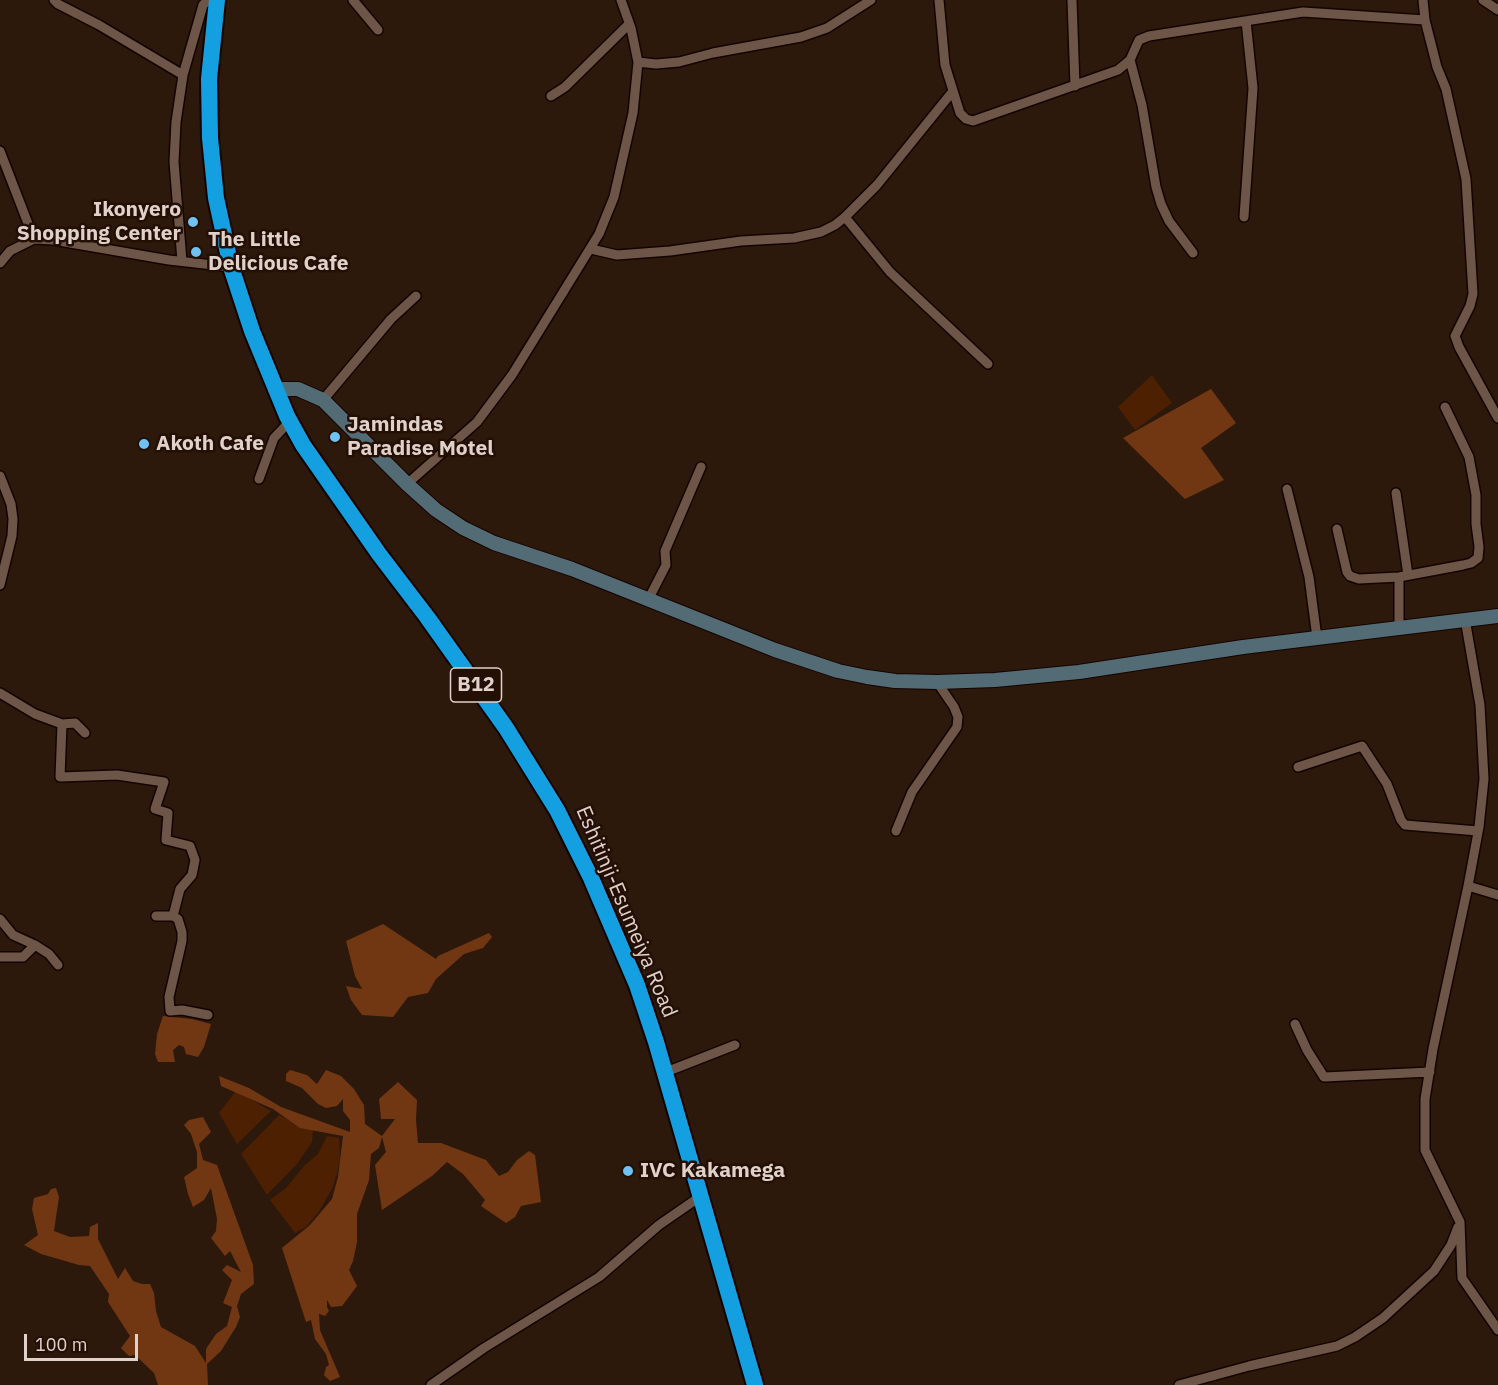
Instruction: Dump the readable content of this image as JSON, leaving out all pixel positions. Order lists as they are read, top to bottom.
{
  "streets": {
    "highway": ["B12", "Eshitinji-Esumeiya Road"]
  },
  "places": [
    "Ikonyero Shopping Center",
    "The Little Delicious Cafe",
    "Jamindas Paradise Motel",
    "Akoth Cafe",
    "IVC Kakamega"
  ],
  "scale_bar": "100 m"
}
